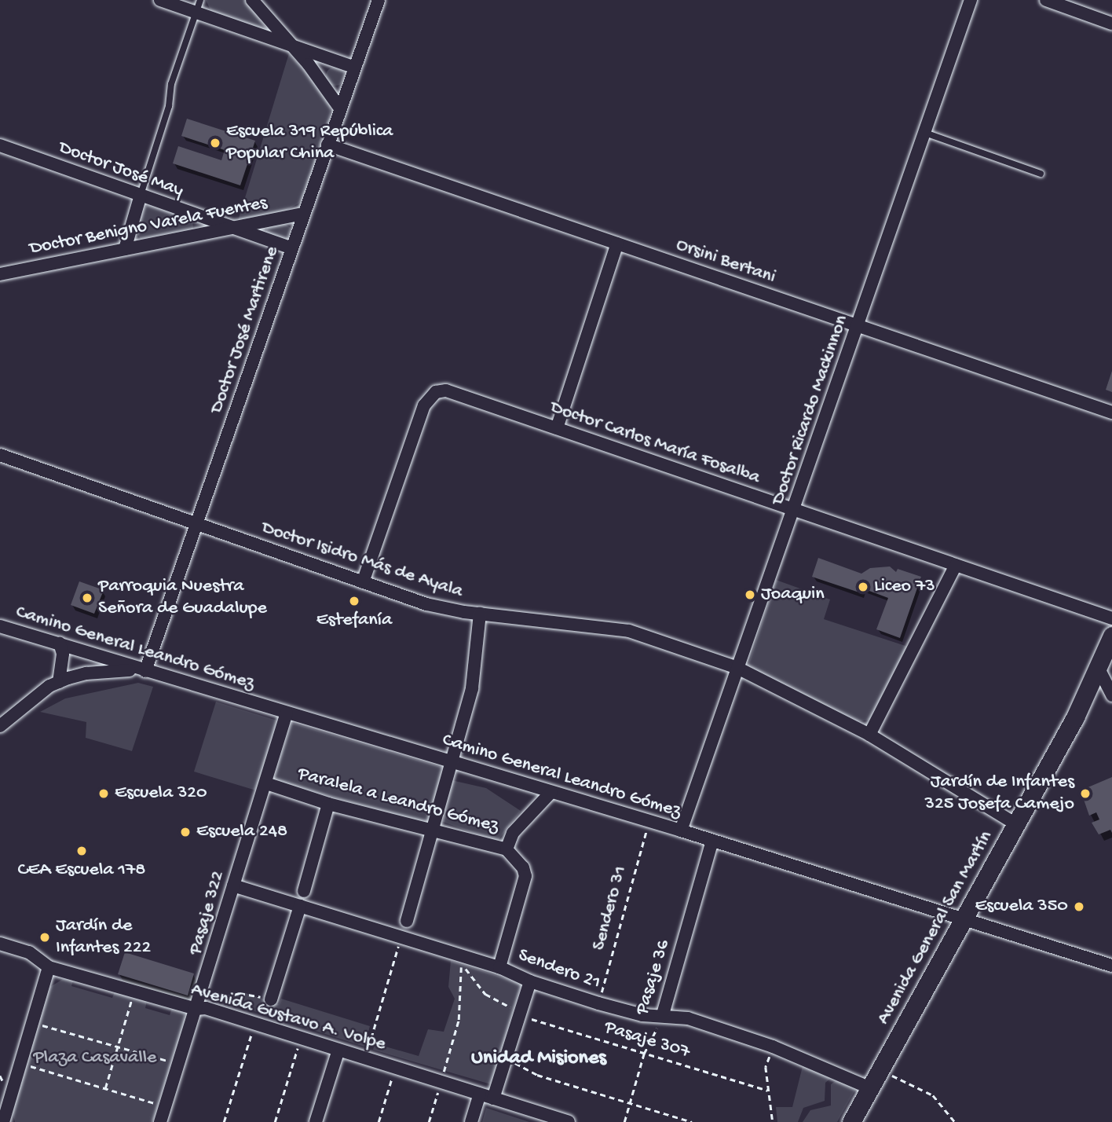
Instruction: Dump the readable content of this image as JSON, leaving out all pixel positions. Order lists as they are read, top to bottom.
{
  "streets": {
    "main road": ["Avenida General San Martín"],
    "street": [
      "Doctor José May",
      "Doctor Benigno Varela Fuentes",
      "Orsini Bertani",
      "Doctor José Martirene",
      "Doctor Ricardo Mackinnon",
      "Doctor Carlos María Fosalba",
      "Doctor Isidro Más de Ayala",
      "Camino General Leandro Gómez",
      "Paralela a Leandro Gómez",
      "Pasaje 322",
      "Sendero 21",
      "Pasaje 36",
      "Avenida Gustavo A. Volpe"
    ],
    "path": ["Sendero 31", "Pasaje 307"]
  },
  "crossings": [
    ["Doctor José May", "Doctor Benigno Varela Fuentes"],
    ["Doctor José May", "Doctor José Martirene"],
    ["Doctor Benigno Varela Fuentes", "Doctor José Martirene"],
    ["Orsini Bertani", "Doctor José Martirene"],
    ["Orsini Bertani", "Doctor Ricardo Mackinnon"],
    ["Doctor José Martirene", "Doctor Isidro Más de Ayala"],
    ["Doctor José Martirene", "Camino General Leandro Gómez"],
    ["Doctor Ricardo Mackinnon", "Doctor Carlos María Fosalba"],
    ["Doctor Ricardo Mackinnon", "Doctor Isidro Más de Ayala"],
    ["Doctor Ricardo Mackinnon", "Camino General Leandro Gómez"],
    ["Doctor Carlos María Fosalba", "Doctor Isidro Más de Ayala"],
    ["Doctor Isidro Más de Ayala", "Avenida General San Martín"],
    ["Camino General Leandro Gómez", "Sendero 31"],
    ["Camino General Leandro Gómez", "Pasaje 322"],
    ["Camino General Leandro Gómez", "Avenida General San Martín"],
    ["Camino General Leandro Gómez", "Pasaje 36"],
    ["Paralela a Leandro Gómez", "Pasaje 322"],
    ["Paralela a Leandro Gómez", "Sendero 21"],
    ["Sendero 31", "Sendero 21"],
    ["Pasaje 322", "Sendero 21"],
    ["Pasaje 322", "Avenida Gustavo A. Volpe"],
    ["Avenida General San Martín", "Sendero 21"],
    ["Sendero 21", "Pasaje 36"],
    ["Sendero 21", "Pasaje 307"],
    ["Pasaje 36", "Pasaje 307"]
  ],
  "districts": ["Unidad Misiones"],
  "parks": ["Plaza Casavalle"],
  "places": [
    "Escuela 319 República Popular China",
    "Liceo 73",
    "Joaquin",
    "Parroquia Nuestra Señora de Guadalupe",
    "Estefanía",
    "Escuela 320",
    "Jardín de Infantes 325 Josefa Camejo",
    "Escuela 248",
    "CEA Escuela 178",
    "Escuela 350",
    "Jardín de Infantes 222"
  ]
}
